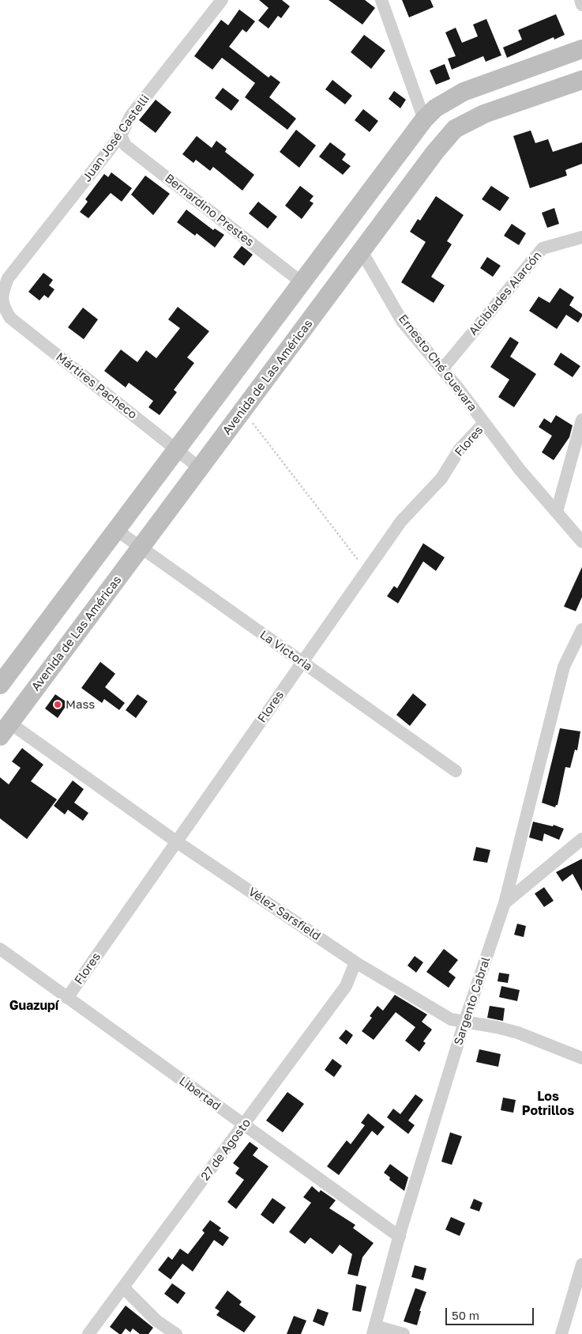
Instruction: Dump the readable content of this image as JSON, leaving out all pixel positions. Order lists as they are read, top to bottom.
{
  "streets": {
    "main road": ["Avenida de Las Américas"],
    "street": [
      "Juan José Castelli",
      "Bernardino Prestes",
      "Alcibíades Alarcón",
      "Ernesto Ché Guevara",
      "Mártires Pacheco",
      "Flores",
      "La Victoria",
      "Vélez Sarsfield",
      "Sargento Cabral",
      "Libertad",
      "27 de Agosto"
    ]
  },
  "crossings": [
    ["Juan José Castelli", "Bernardino Prestes"],
    ["Juan José Castelli", "Mártires Pacheco"],
    ["Alcibíades Alarcón", "Ernesto Ché Guevara"],
    ["Ernesto Ché Guevara", "Avenida de Las Américas"],
    ["Ernesto Ché Guevara", "Flores"],
    ["Avenida de Las Américas", "Mártires Pacheco"],
    ["Avenida de Las Américas", "La Victoria"],
    ["Avenida de Las Américas", "Vélez Sarsfield"],
    ["Flores", "La Victoria"],
    ["Flores", "Vélez Sarsfield"],
    ["Flores", "Libertad"],
    ["Vélez Sarsfield", "Sargento Cabral"],
    ["Vélez Sarsfield", "27 de Agosto"],
    ["Sargento Cabral", "Libertad"],
    ["Libertad", "27 de Agosto"]
  ],
  "districts": ["Guazupí", "Los Potrillos"],
  "places": ["Mass"],
  "scale_bar": "50 m"
}
